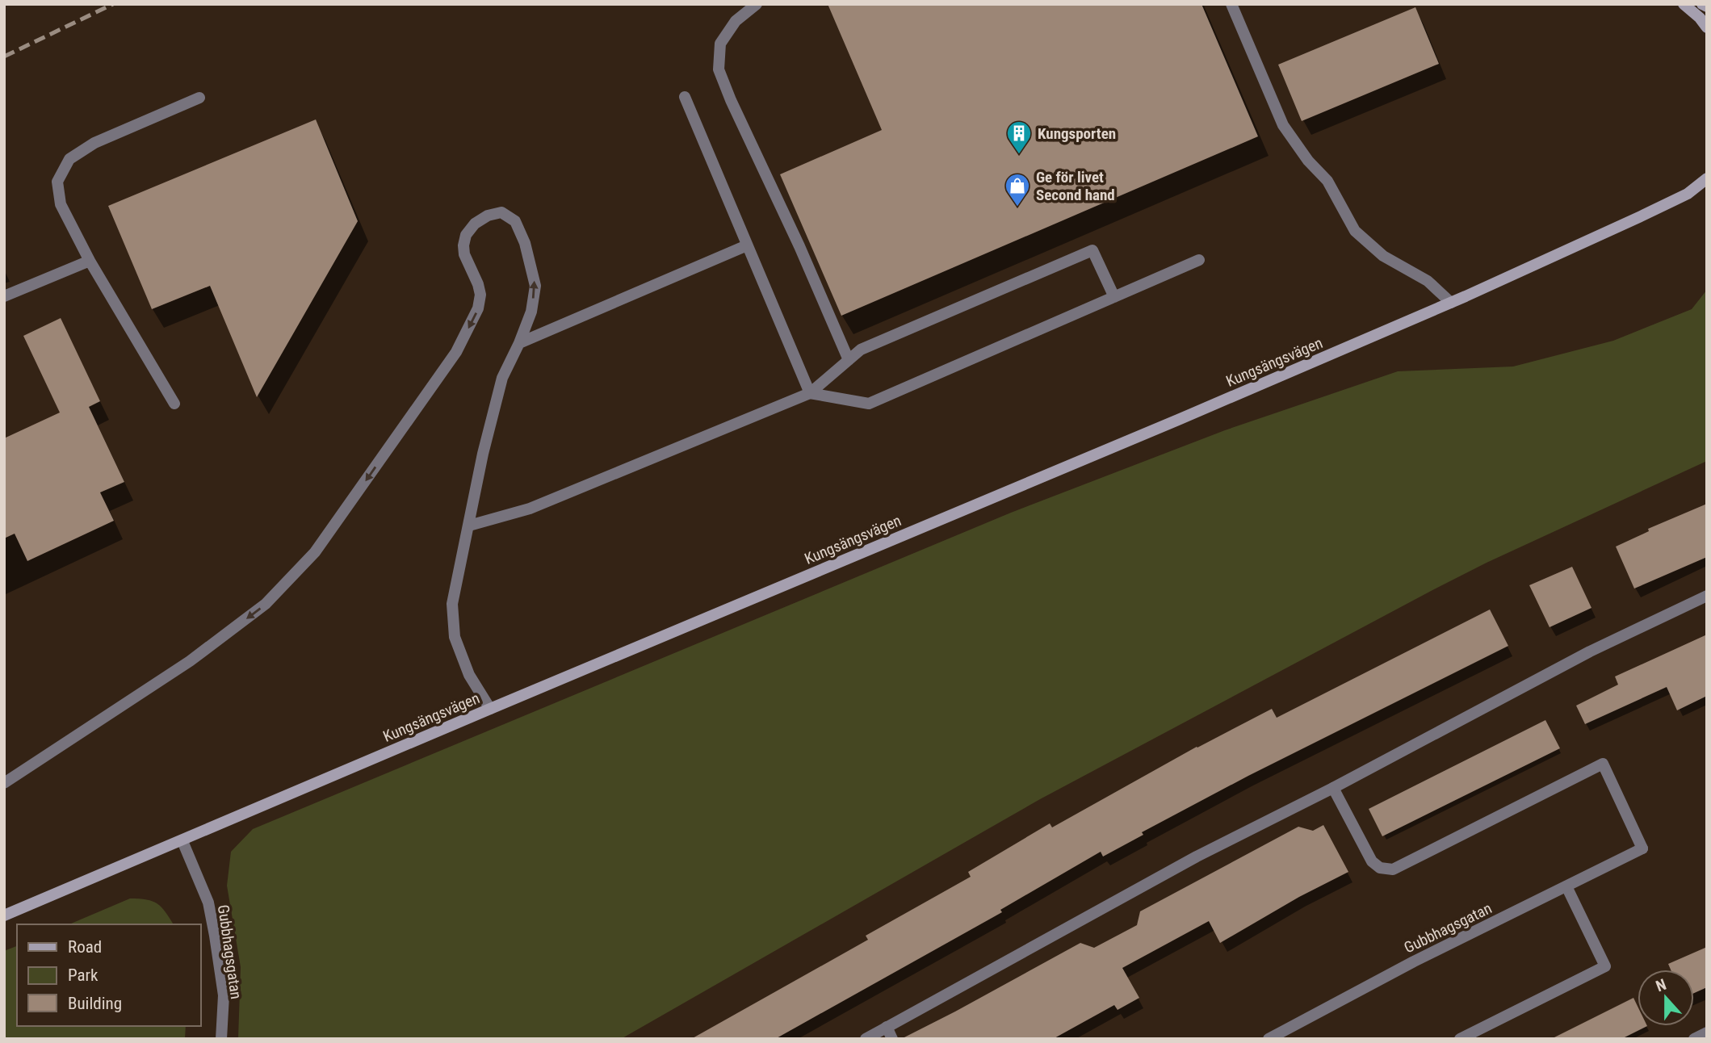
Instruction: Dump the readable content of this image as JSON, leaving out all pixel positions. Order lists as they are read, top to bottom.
{
  "streets": {
    "street": ["Kungsängsvägen", "Gubbhagsgatan"]
  },
  "crossings": [
    ["Kungsängsvägen", "Gubbhagsgatan"]
  ],
  "places": {
    "building": ["Kungsporten"],
    "shop": ["Ge för livet Second hand"]
  },
  "legend": ["Road", "Park", "Building"],
  "north": "top"
}
